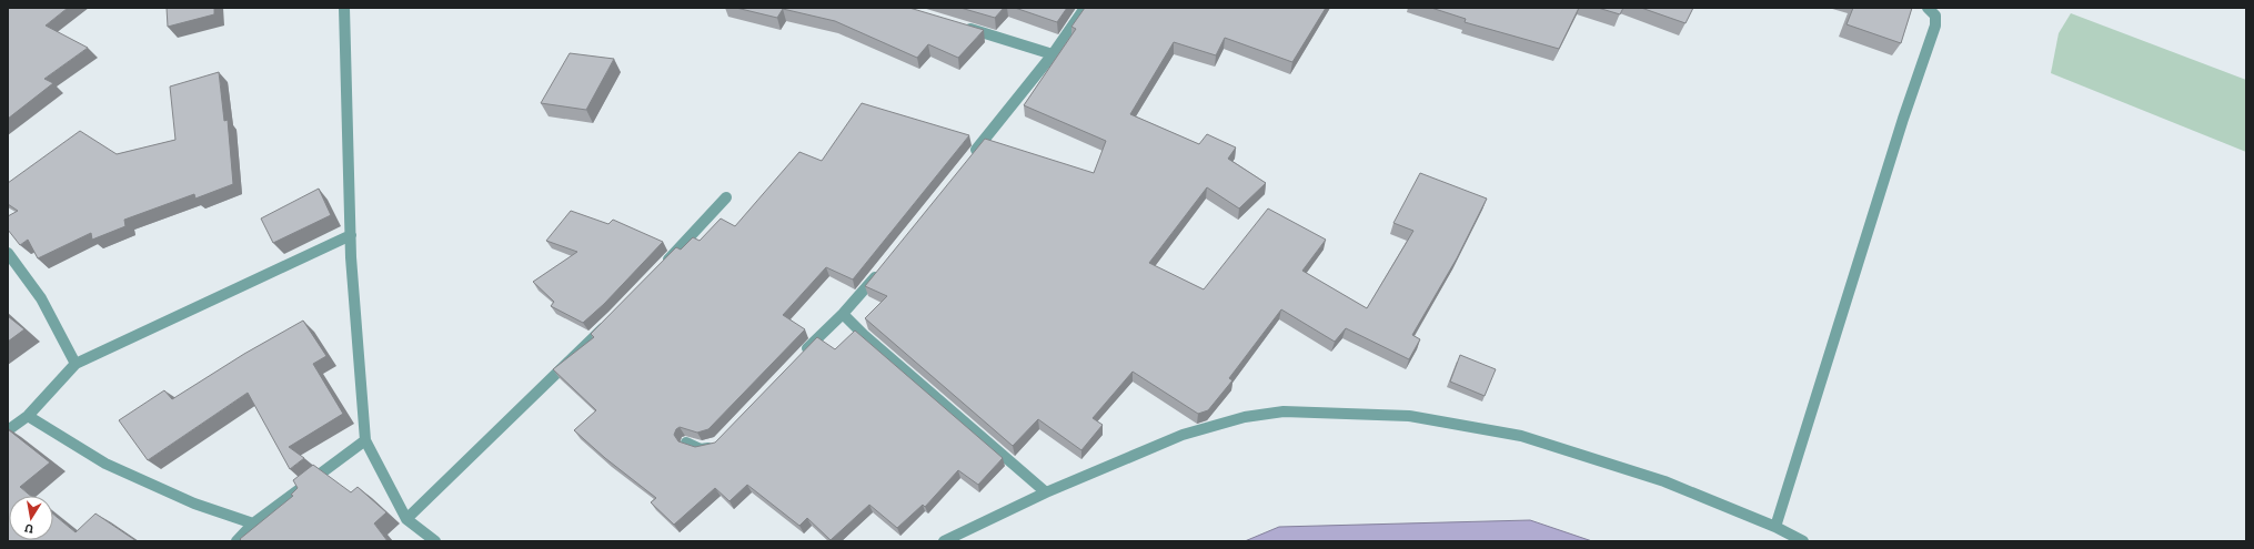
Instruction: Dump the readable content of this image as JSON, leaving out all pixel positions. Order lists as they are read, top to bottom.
{
  "north": "bottom"
}
